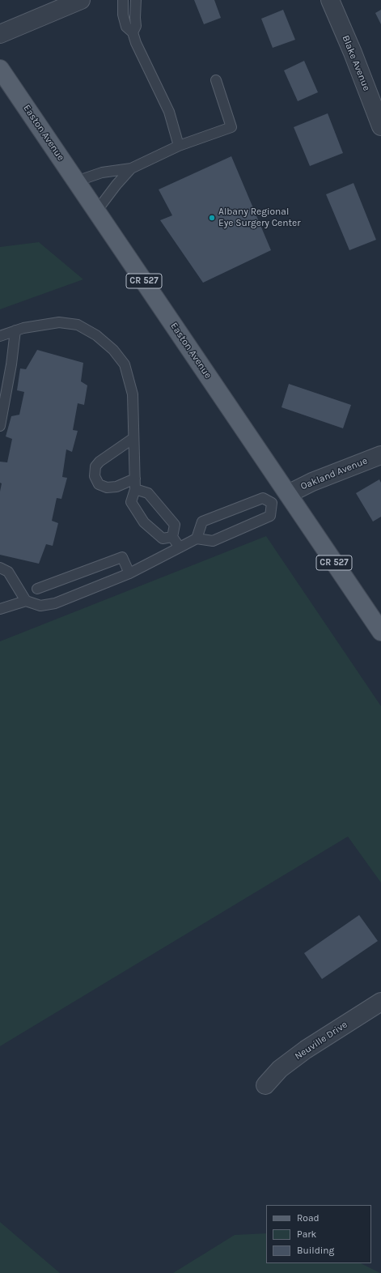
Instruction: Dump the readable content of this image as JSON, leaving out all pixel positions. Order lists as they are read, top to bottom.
{
  "streets": {
    "main road": ["Easton Avenue", "CR 527"],
    "street": ["Blake Avenue", "Oakland Avenue", "Neuville Drive"]
  },
  "crossings": [
    ["Easton Avenue", "Oakland Avenue"]
  ],
  "places": ["Albany Regional Eye Surgery Center"],
  "legend": ["Road", "Park", "Building"]
}
